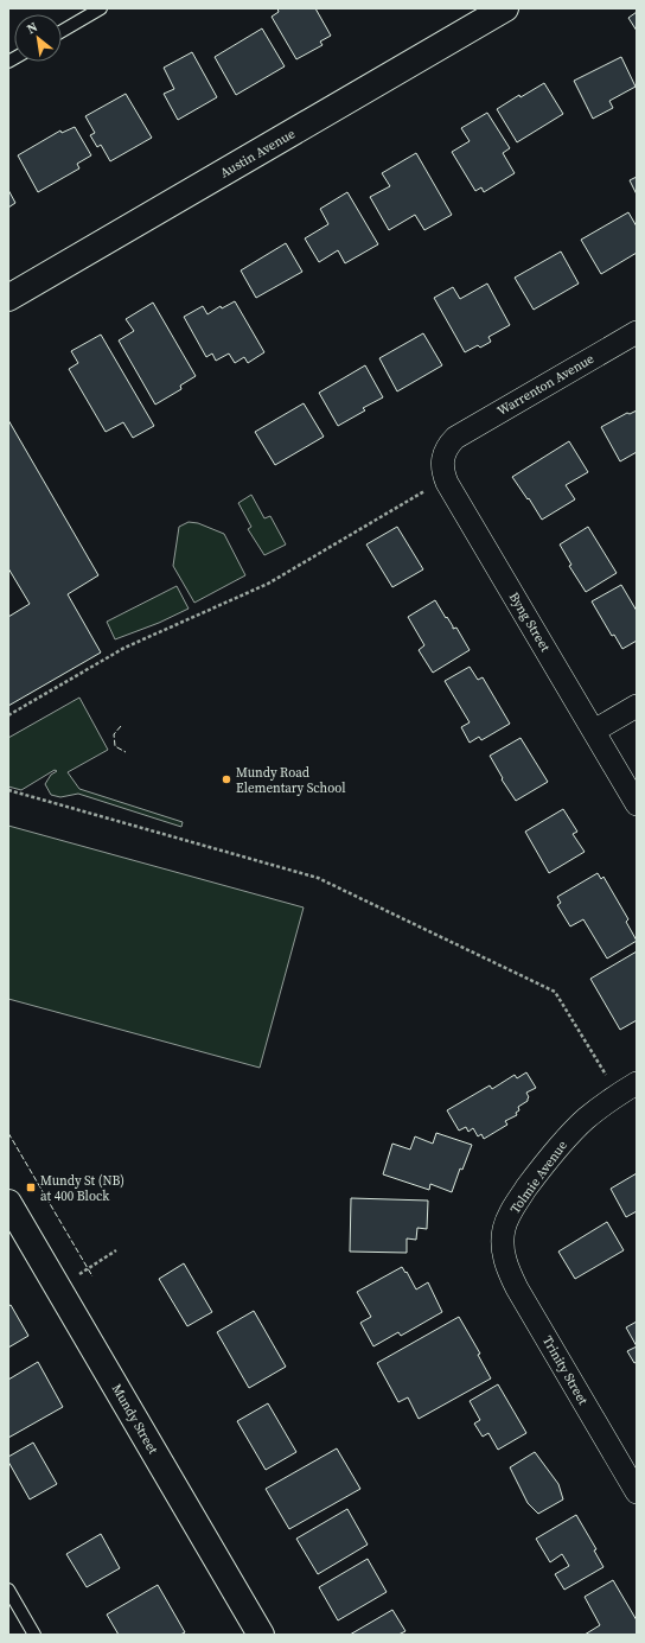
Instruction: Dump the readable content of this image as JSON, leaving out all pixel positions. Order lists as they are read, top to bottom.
{
  "streets": {
    "main road": ["Austin Avenue", "Mundy Street"],
    "street": [
      "Warrenton Avenue",
      "Byng Street",
      "Tolmie Avenue",
      "Trinity Street"
    ]
  },
  "crossings": [
    ["Warrenton Avenue", "Byng Street"],
    ["Tolmie Avenue", "Trinity Street"]
  ],
  "places": {
    "other": ["Mundy Road Elementary School"],
    "transit": ["Mundy St (NB) at 400 Block"]
  },
  "north": "top left"
}
